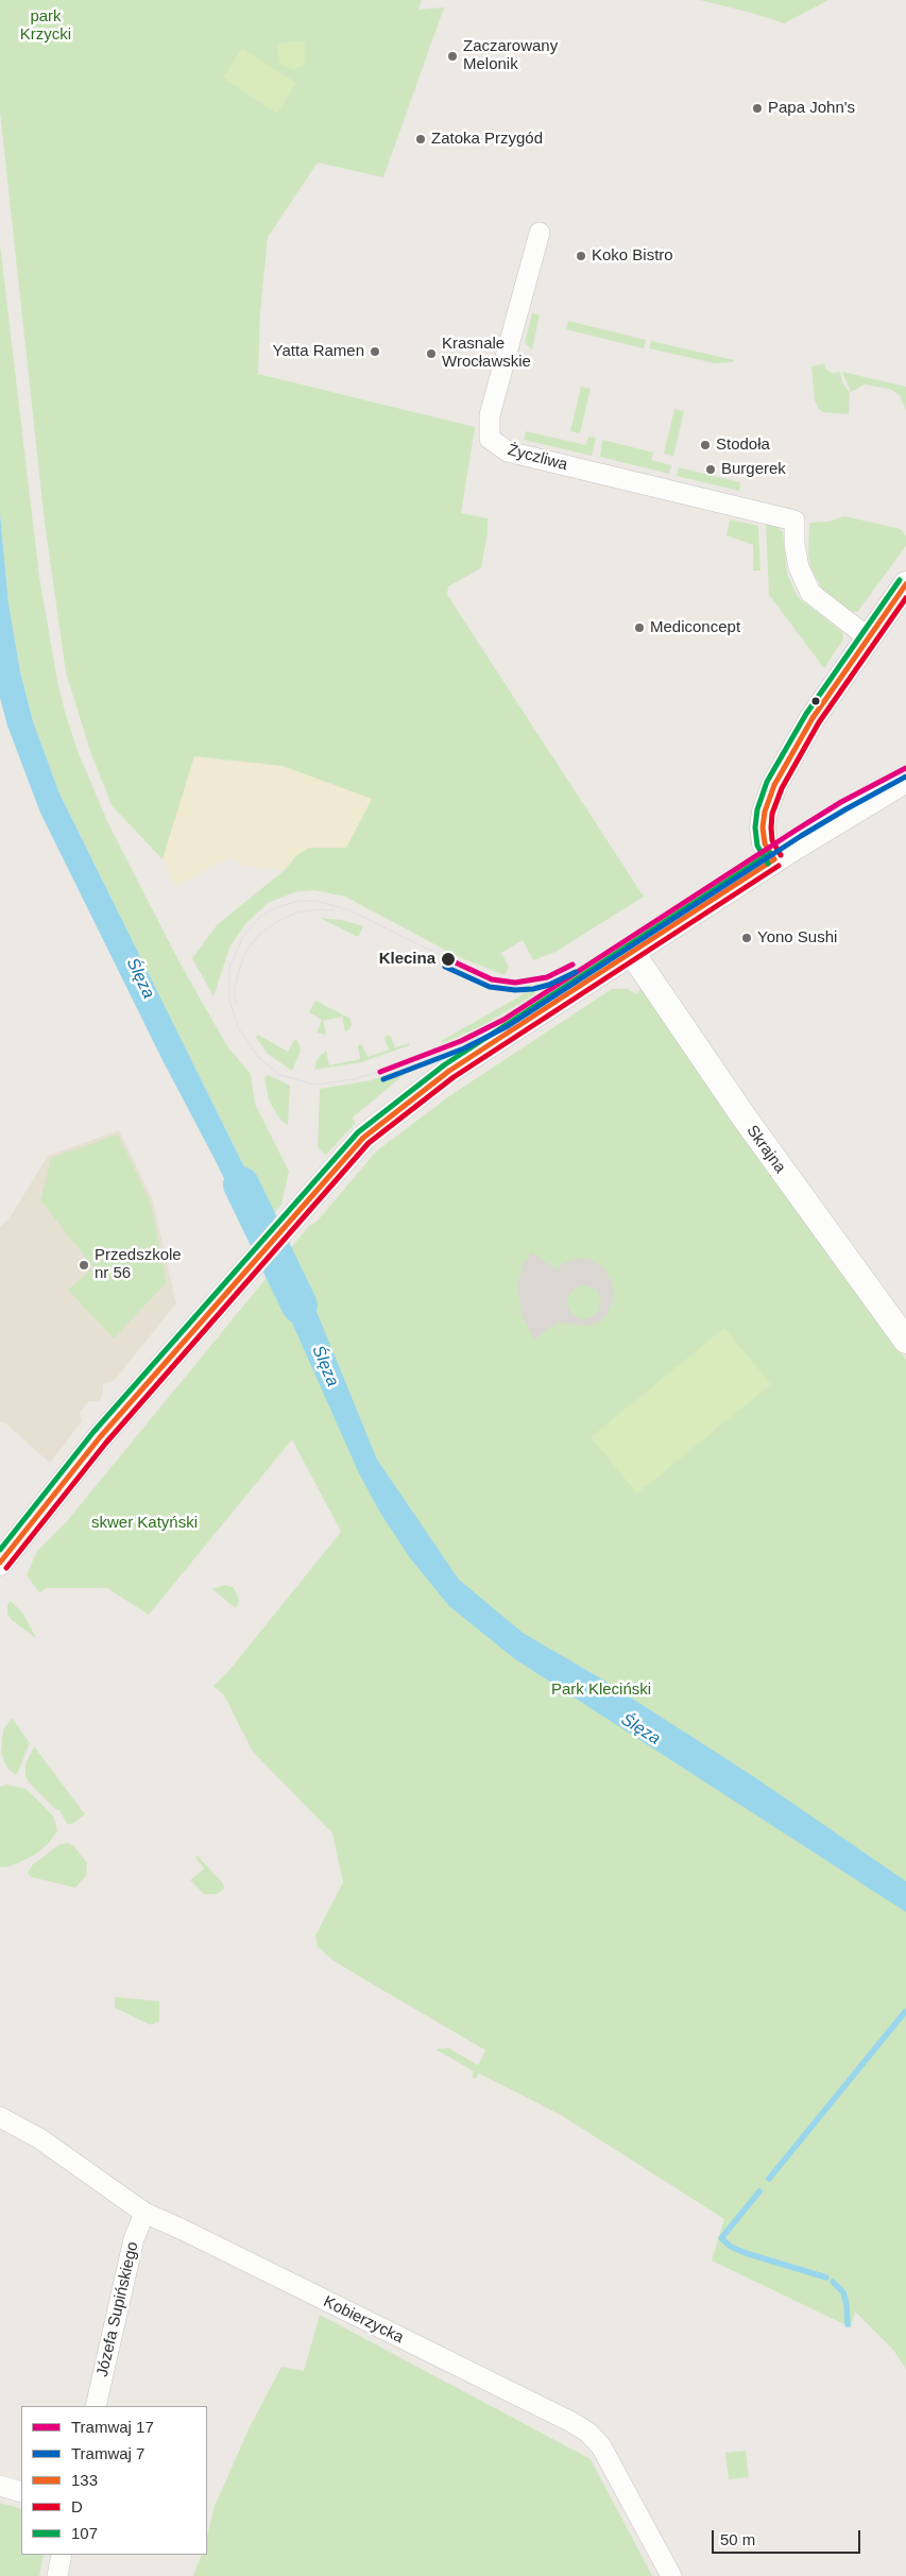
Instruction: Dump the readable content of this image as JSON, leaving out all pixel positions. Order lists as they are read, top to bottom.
{
  "streets": {
    "street": [
      "Życzliwa",
      "Skrajna",
      "Józefa Supińskiego",
      "Kobierzycka"
    ]
  },
  "crossings": [
    ["Józefa Supińskiego", "Kobierzycka"]
  ],
  "water": ["Ślęza"],
  "parks": ["park Krzycki", "skwer Katyński", "Park Kleciński"],
  "places": [
    "Zaczarowany Melonik",
    "Papa John's",
    "Zatoka Przygód",
    "Koko Bistro",
    "Yatta Ramen",
    "Krasnale Wrocławskie",
    "Stodoła",
    "Burgerek",
    "Mediconcept",
    "Yono Sushi",
    "Klecina",
    "Przedszkole nr 56"
  ],
  "lines": [
    "transit line 107",
    "transit line 133",
    "transit line D",
    "tram line 17",
    "tram line 7"
  ],
  "legend": [
    "Tramwaj 17",
    "Tramwaj 7",
    "133",
    "D",
    "107"
  ],
  "scale_bar": "50 m"
}
